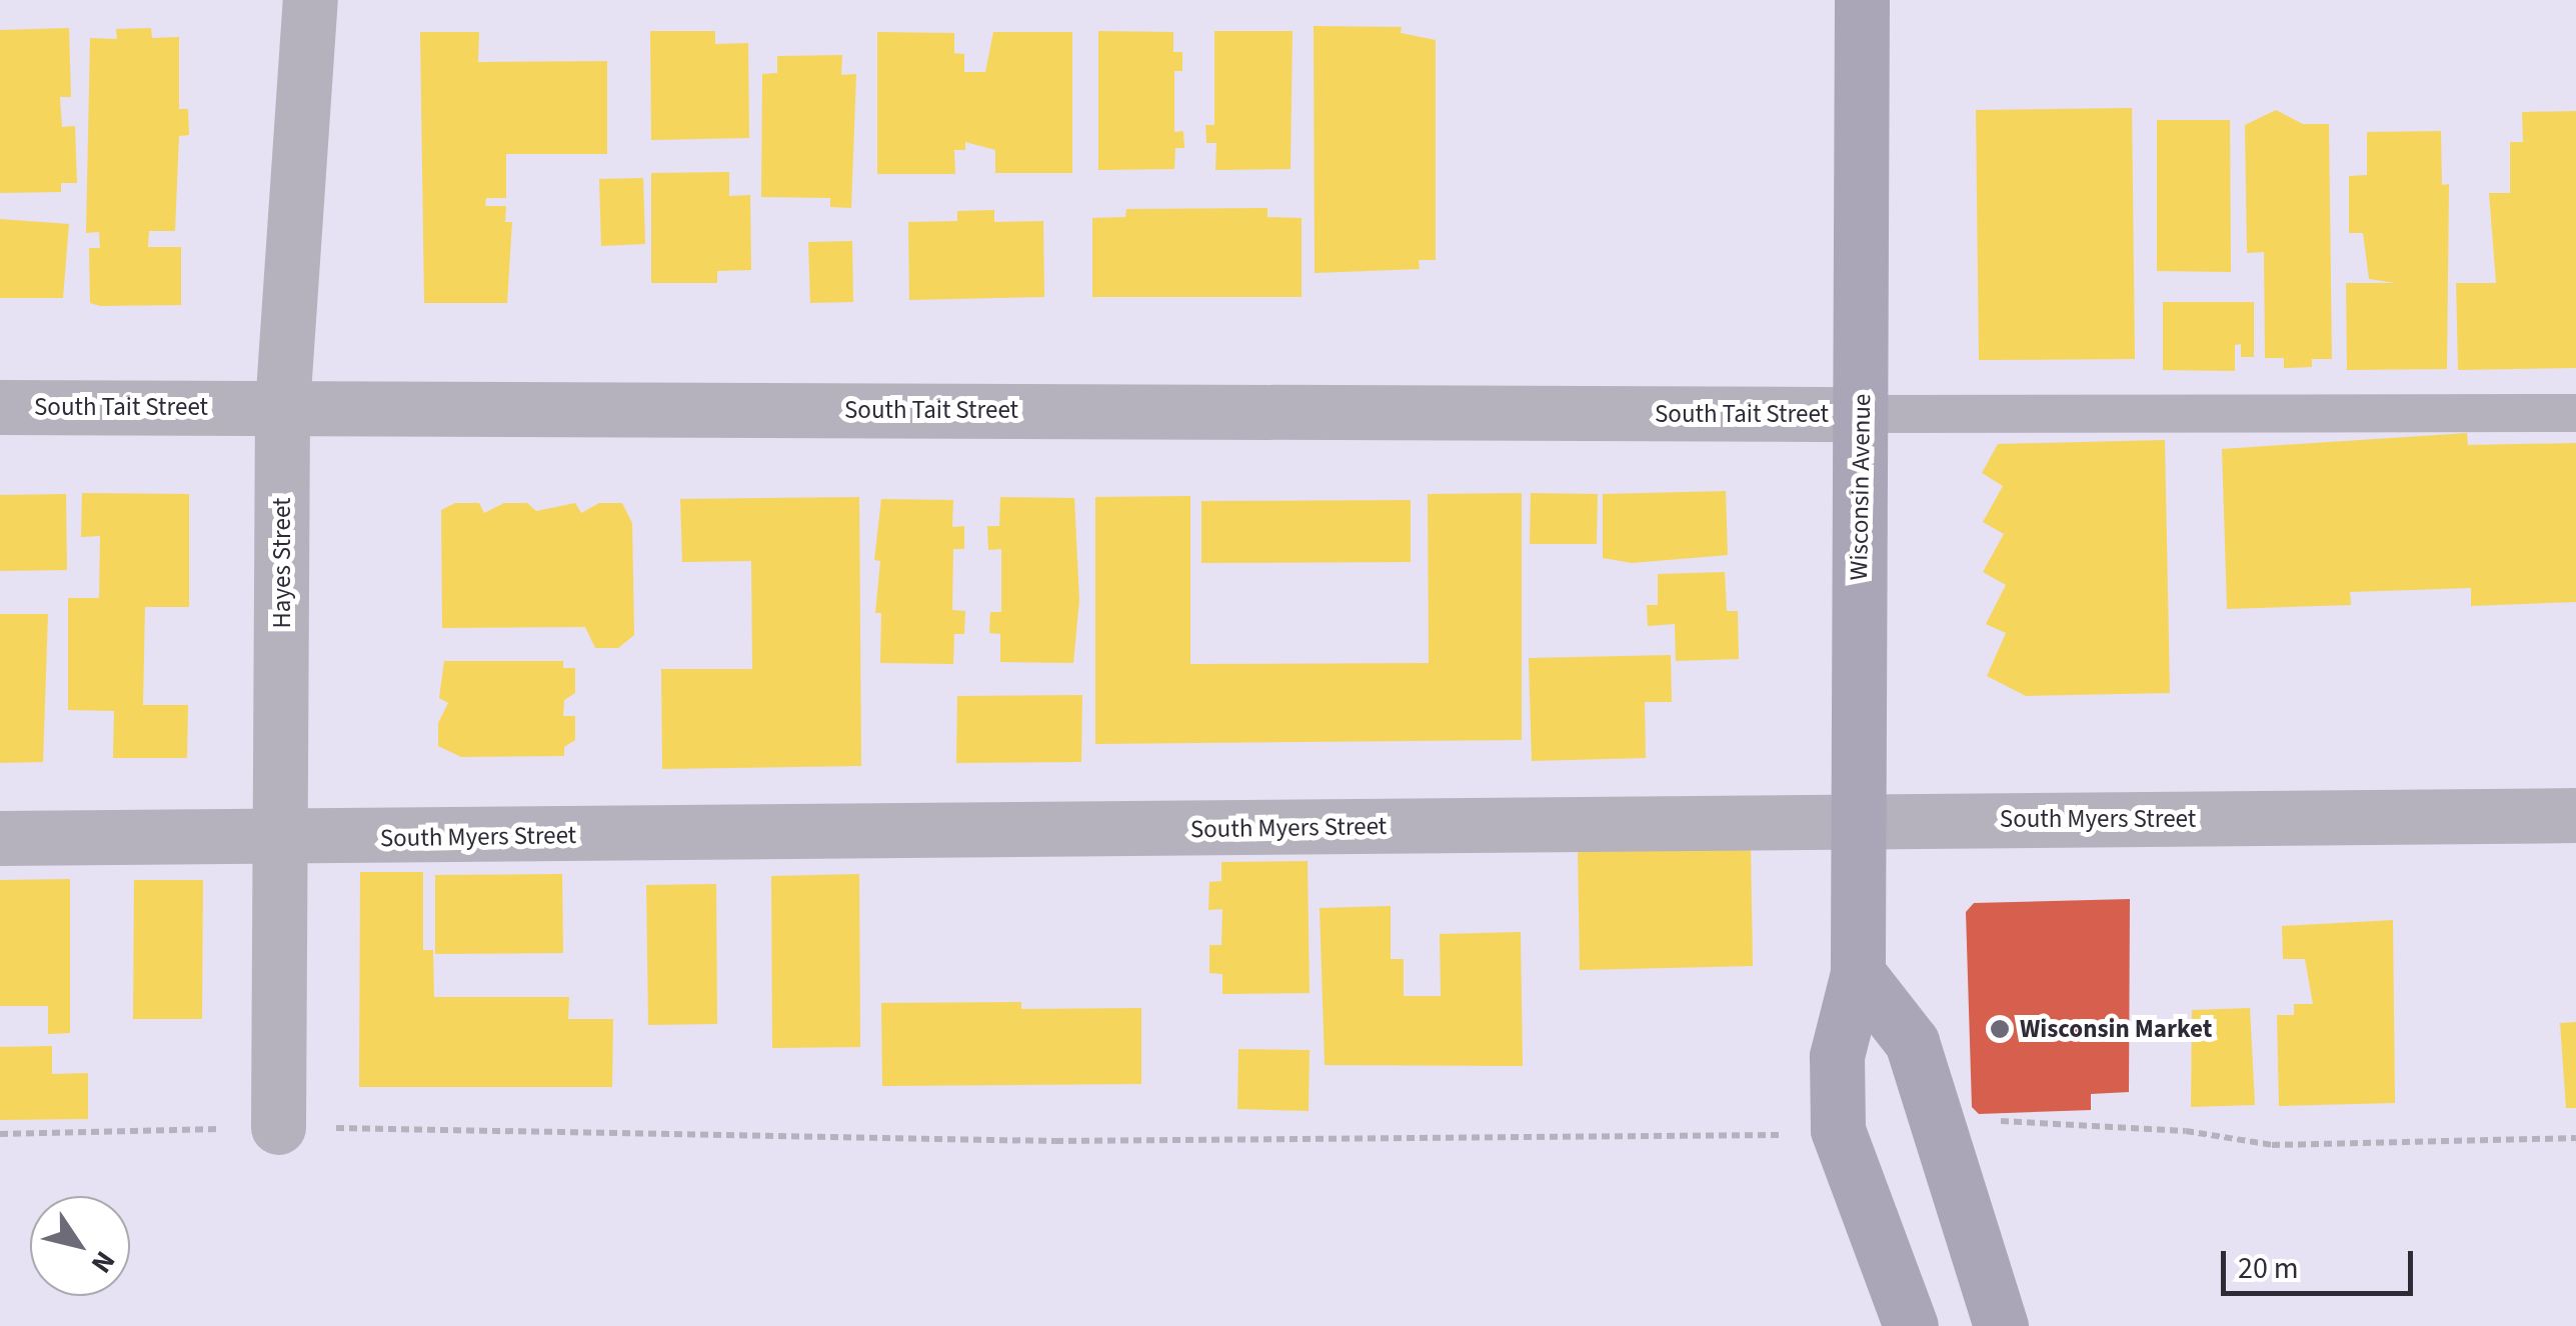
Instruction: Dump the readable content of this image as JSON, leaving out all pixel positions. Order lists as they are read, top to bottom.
{
  "streets": {
    "main road": ["Wisconsin Avenue"],
    "street": ["South Tait Street", "Hayes Street", "South Myers Street"]
  },
  "crossings": [
    ["South Tait Street", "Wisconsin Avenue"],
    ["South Tait Street", "Hayes Street"],
    ["Wisconsin Avenue", "South Myers Street"],
    ["Hayes Street", "South Myers Street"]
  ],
  "places": ["Wisconsin Market"],
  "scale_bar": "20 m",
  "north": "bottom right"
}
